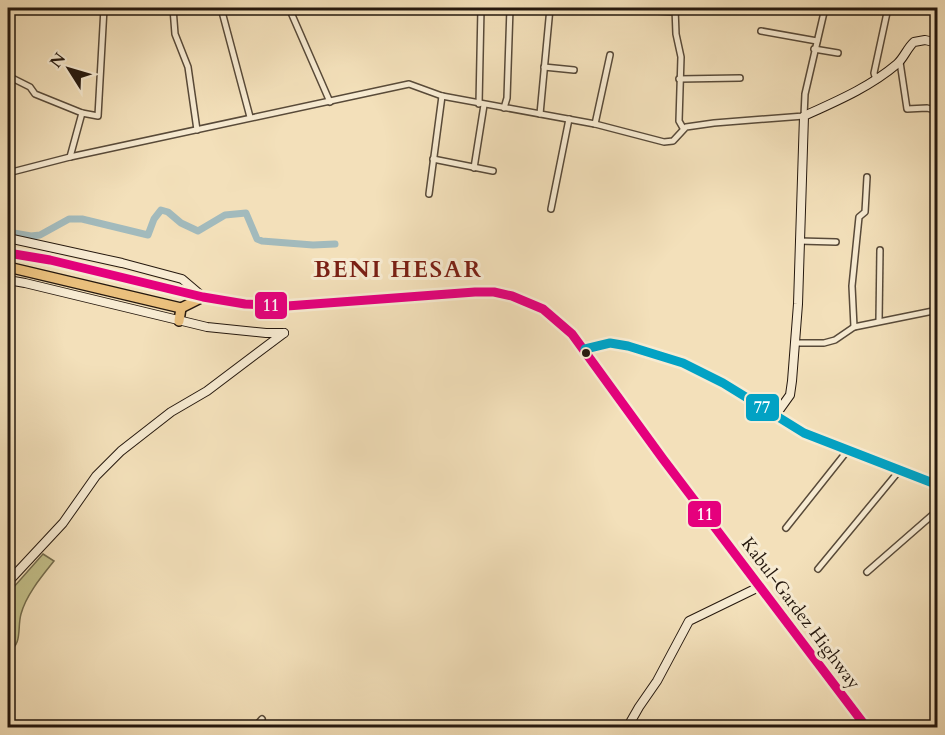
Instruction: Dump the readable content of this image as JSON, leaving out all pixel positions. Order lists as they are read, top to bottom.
{
  "streets": {
    "highway": ["Kabul-Gardez Highway"]
  },
  "districts": ["BENI HESAR"],
  "lines": ["transit line 11", "transit line 77"],
  "north": "top left"
}
